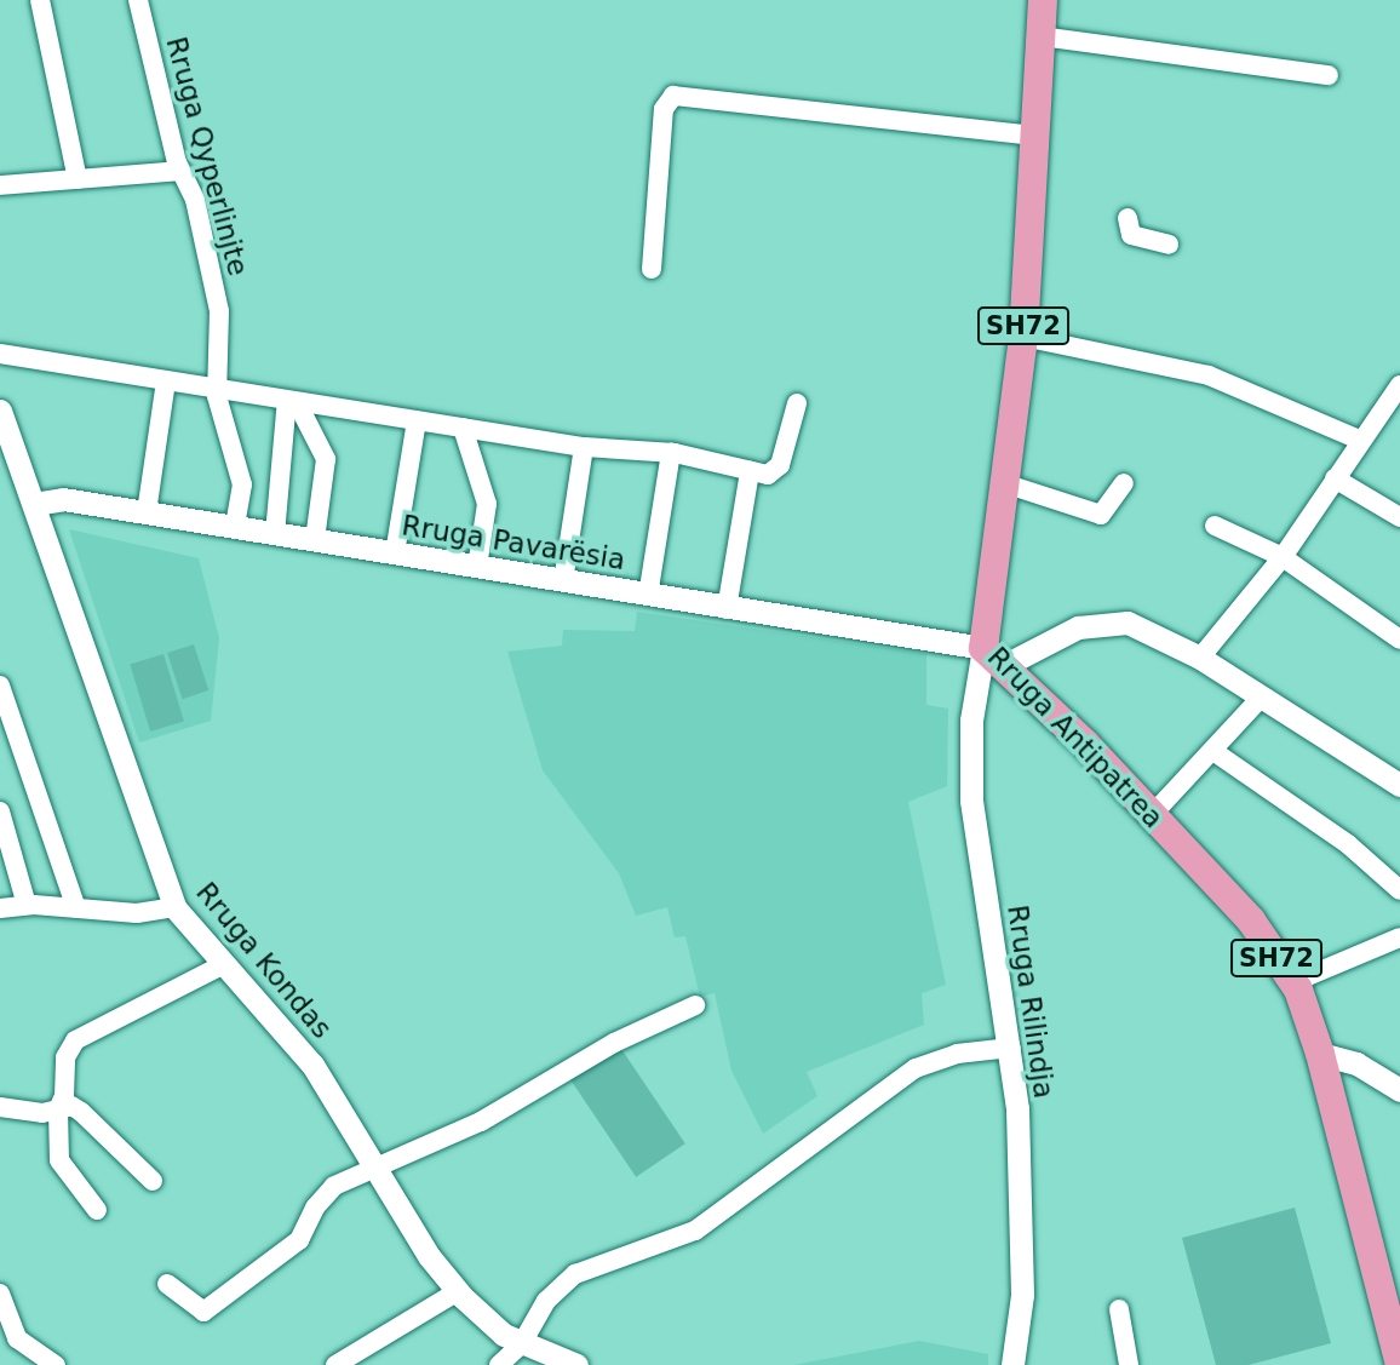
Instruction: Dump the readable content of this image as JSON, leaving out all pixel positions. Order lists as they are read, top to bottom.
{
  "streets": {
    "main road": ["SH72", "Rruga Antipatrea"],
    "street": [
      "Rruga Qyperlinjte",
      "Rruga Pavarësia",
      "Rruga Kondas",
      "Rruga Rilindja"
    ]
  },
  "crossings": [
    ["Rruga Qyperlinjte", "Rruga Pavarësia"],
    ["Rruga Pavarësia", "Rruga Antipatrea"],
    ["Rruga Pavarësia", "Rruga Kondas"],
    ["Rruga Pavarësia", "Rruga Rilindja"],
    ["Rruga Antipatrea", "Rruga Rilindja"]
  ]
}
